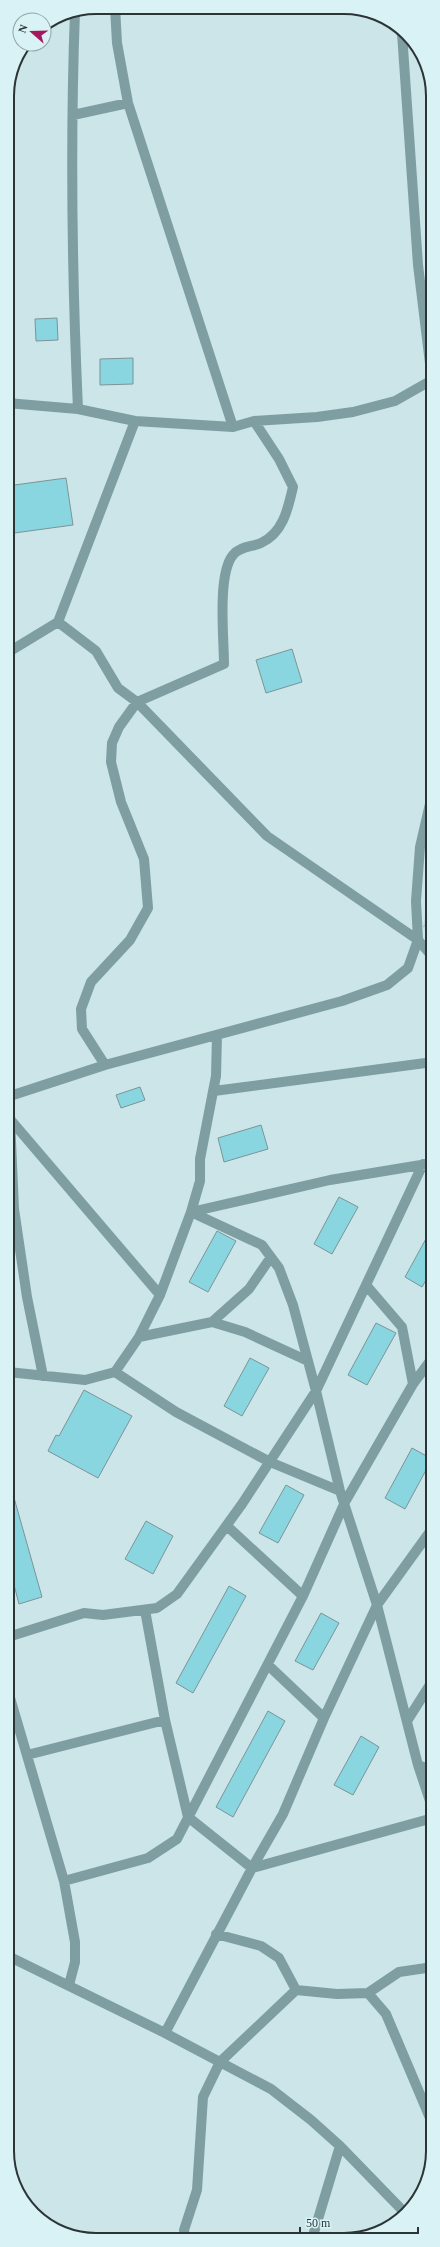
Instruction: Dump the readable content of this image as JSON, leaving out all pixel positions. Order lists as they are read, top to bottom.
{
  "scale_bar": "50 m",
  "north": "left"
}
